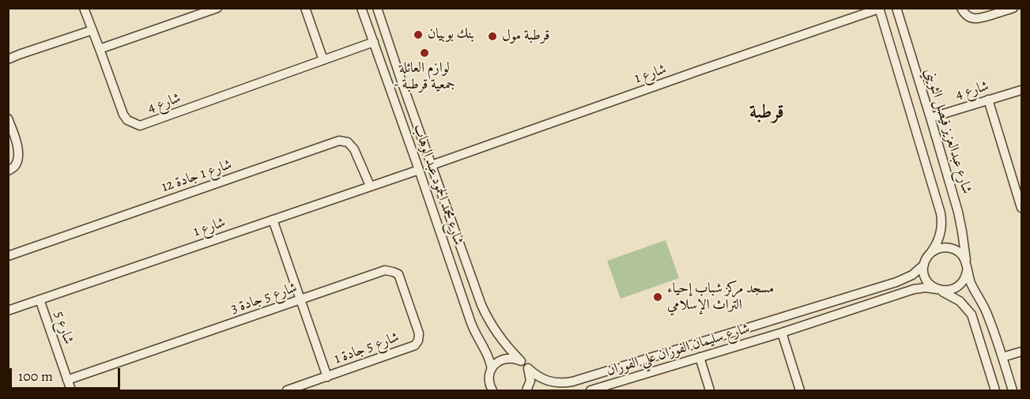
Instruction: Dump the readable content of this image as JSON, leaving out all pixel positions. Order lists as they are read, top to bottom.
{
  "streets": {
    "street": [
      "شارع 1",
      "شارع 4",
      "شارع عبدالعزيز فيصل الثويني",
      "شارع 1 جادة 12",
      "شارع محمد الحمود عبد الوهاب",
      "شارع 5 جادة 3",
      "شارع 5",
      "شارع 5 جادة 1",
      "شارع سليمان الفوزان علي الفوزان"
    ]
  },
  "crossings": [
    ["شارع 1", "شارع 1 جادة 12"],
    ["شارع 1", "شارع محمد الحمود عبد الوهاب"],
    ["شارع 1", "شارع 5"],
    ["شارع 1", "شارع 5 جادة 1"],
    ["شارع 4", "شارع عبدالعزيز فيصل الثويني"],
    ["شارع 4", "شارع محمد الحمود عبد الوهاب"],
    ["شارع عبدالعزيز فيصل الثويني", "شارع سليمان الفوزان علي الفوزان"],
    ["شارع محمد الحمود عبد الوهاب", "شارع سليمان الفوزان علي الفوزان"],
    ["شارع 5 جادة 3", "شارع 5"],
    ["شارع 5 جادة 3", "شارع 5 جادة 1"]
  ],
  "districts": ["قرطبة"],
  "places": [
    "بنك بوبيان",
    "قرطبة مول",
    "لوازم العائلة - جمعية قرطبة",
    "مسجد مركز شباب إحياء التراث الإسلامي"
  ],
  "scale_bar": "100 m"
}
